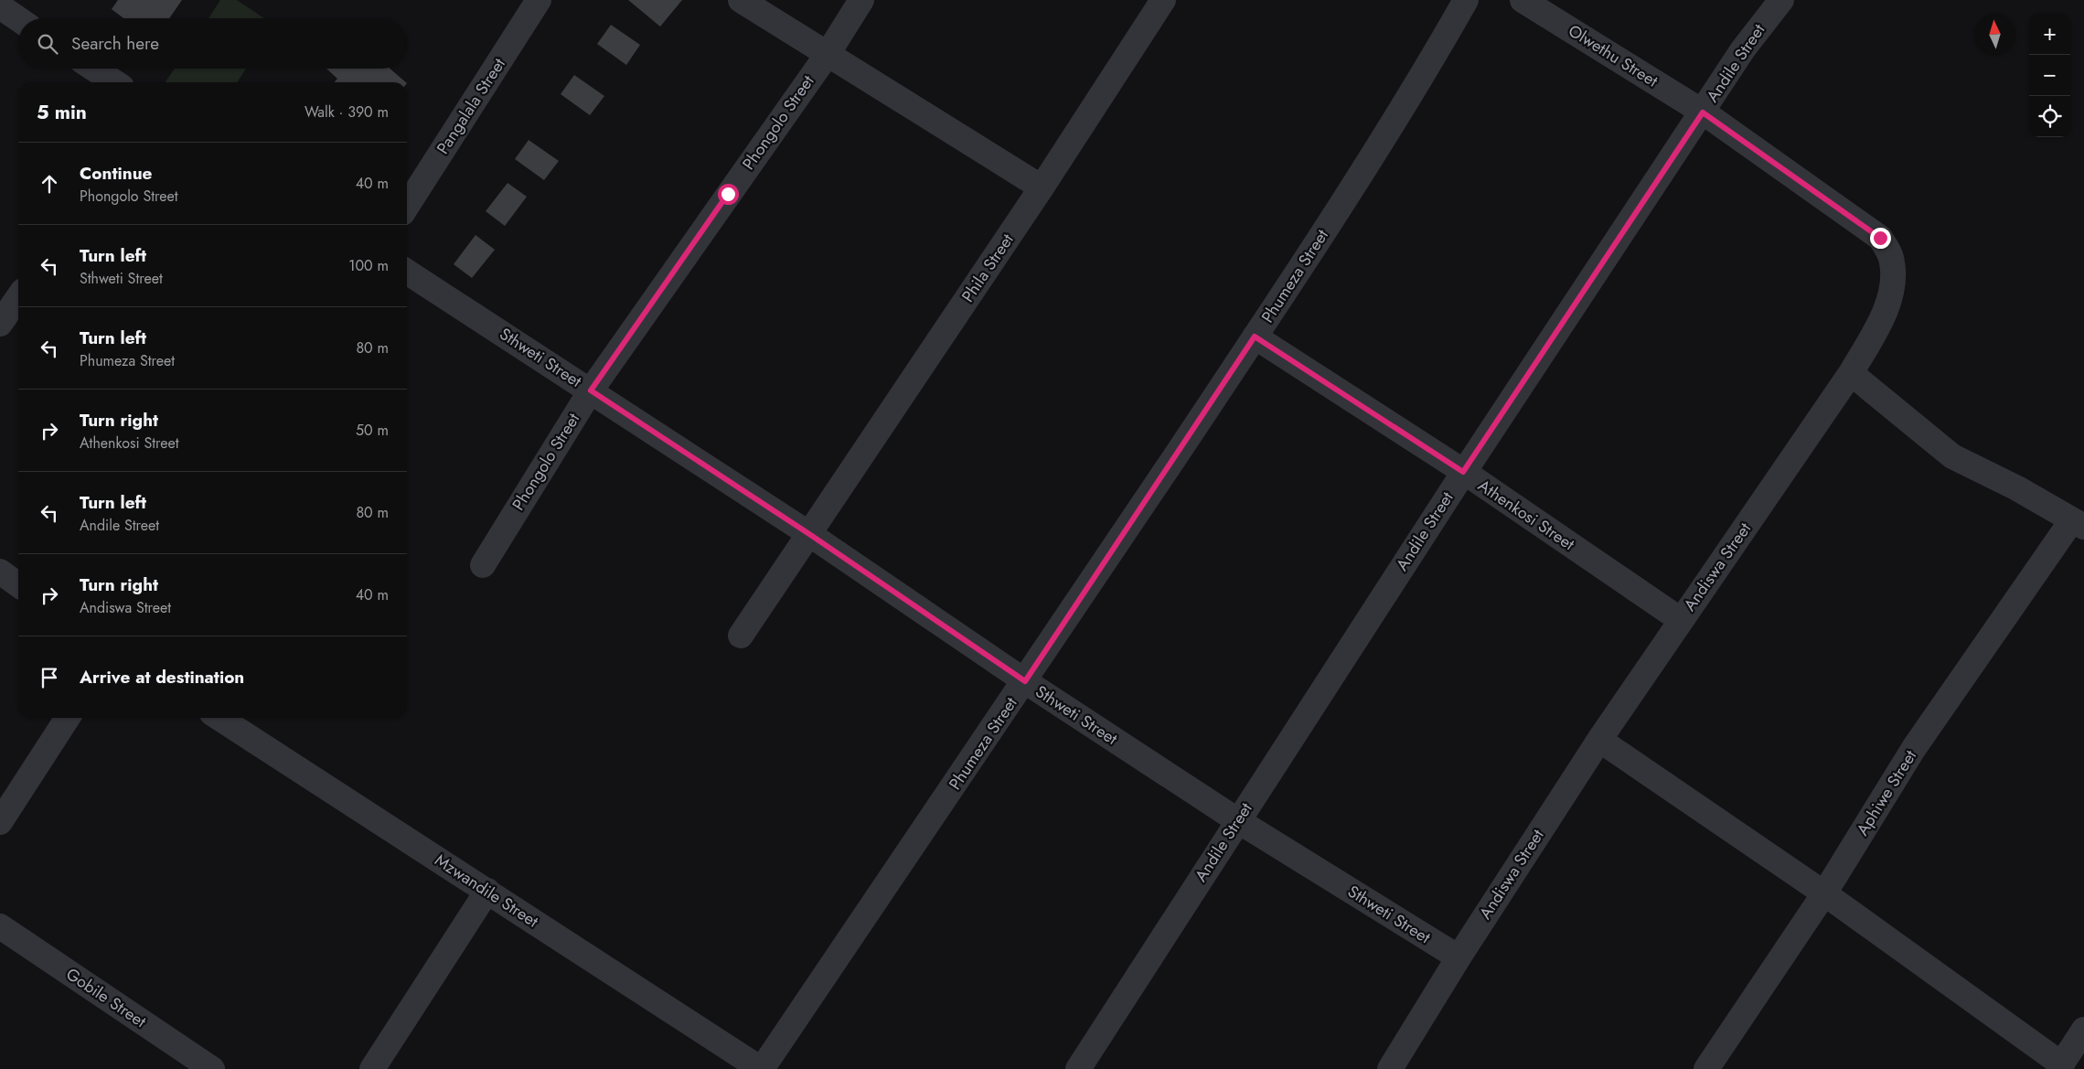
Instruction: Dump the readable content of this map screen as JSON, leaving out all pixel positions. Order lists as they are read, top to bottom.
{
  "streets": {
    "street": [
      "Olwethu Street",
      "Andile Street",
      "Pangalala Street",
      "Phongolo Street",
      "Phila Street",
      "Phumeza Street",
      "Sthweti Street",
      "Athenkosi Street",
      "Andiswa Street",
      "Aphiwe Street",
      "Mzwandile Street",
      "Gobile Street"
    ]
  },
  "crossings": [
    ["Olwethu Street", "Andile Street"],
    ["Olwethu Street", "Andiswa Street"],
    ["Andile Street", "Sthweti Street"],
    ["Andile Street", "Athenkosi Street"],
    ["Andile Street", "Andiswa Street"],
    ["Phongolo Street", "Sthweti Street"],
    ["Phila Street", "Sthweti Street"],
    ["Phumeza Street", "Sthweti Street"],
    ["Phumeza Street", "Athenkosi Street"],
    ["Phumeza Street", "Mzwandile Street"],
    ["Sthweti Street", "Andiswa Street"],
    ["Athenkosi Street", "Andiswa Street"]
  ],
  "north": "top",
  "page": {
    "map_buttons": ["+", "−"],
    "search": "Search here",
    "heading": ["5 min", "Walk · 390 m"],
    "list": [
      ["Continue", "Phongolo Street", "40 m"],
      ["Turn left", "Sthweti Street", "100 m"],
      ["Turn left", "Phumeza Street", "80 m"],
      ["Turn right", "Athenkosi Street", "50 m"],
      ["Turn left", "Andile Street", "80 m"],
      ["Turn right", "Andiswa Street", "40 m"],
      "Arrive at destination"
    ]
  }
}
